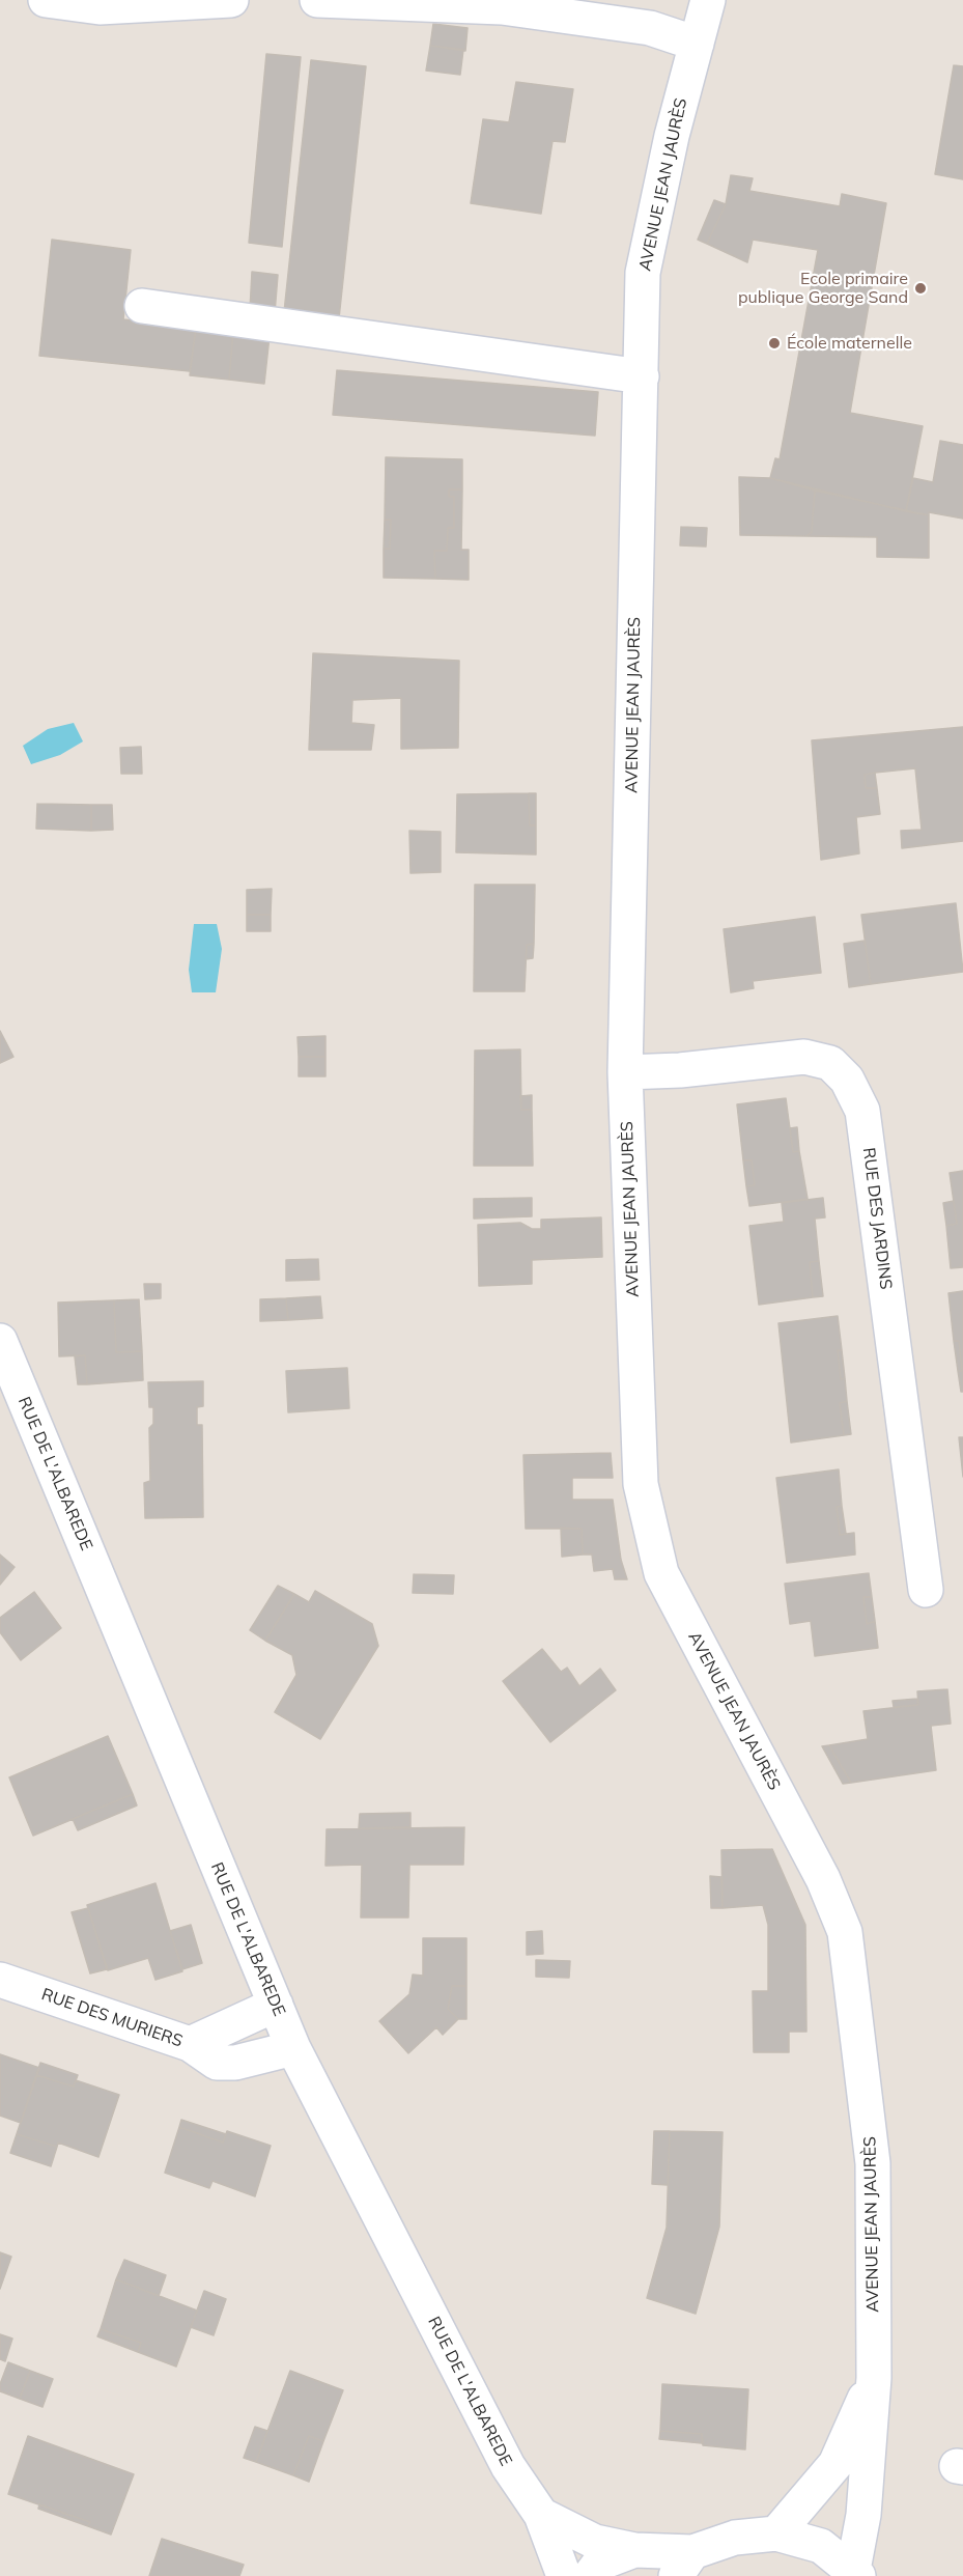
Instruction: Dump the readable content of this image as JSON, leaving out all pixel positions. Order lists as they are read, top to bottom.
{
  "streets": {
    "street": [
      "AVENUE JEAN JAURÈS",
      "RUE DES JARDINS",
      "RUE DE L'ALBAREDE",
      "RUE DES MURIERS"
    ]
  },
  "crossings": [
    ["AVENUE JEAN JAURÈS", "RUE DES JARDINS"],
    ["RUE DE L'ALBAREDE", "RUE DES MURIERS"]
  ],
  "places": ["Ecole primaire publique George Sand", "École maternelle"]
}
